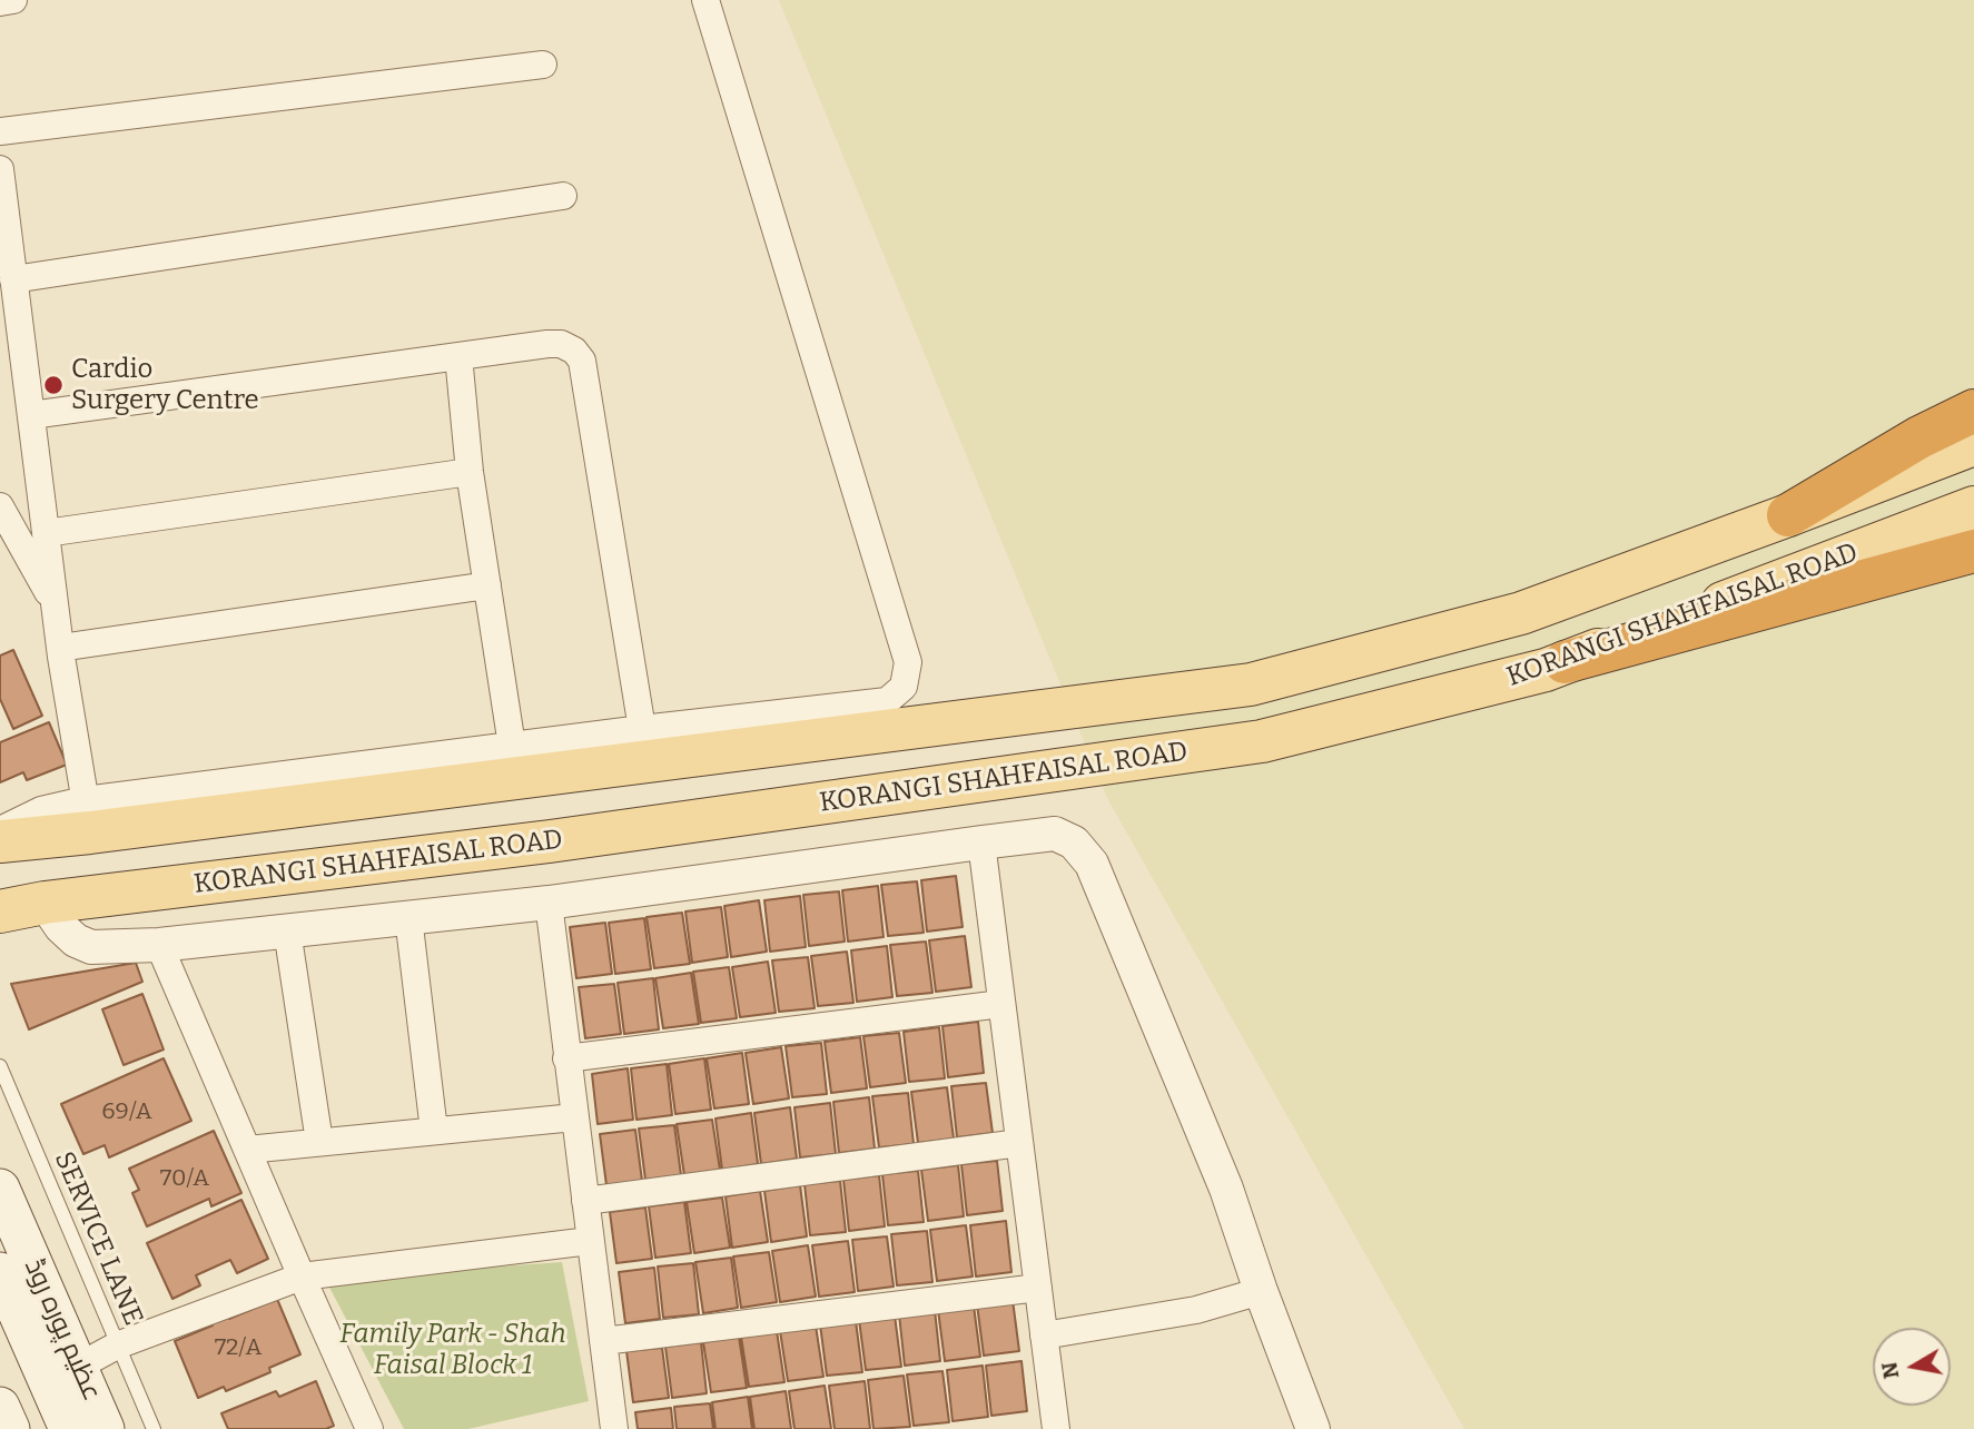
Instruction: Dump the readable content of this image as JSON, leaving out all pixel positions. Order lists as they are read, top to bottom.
{
  "streets": {
    "main road": ["KORANGI SHAHFAISAL ROAD", "عظیم پورہ روڈ"],
    "lane": ["SERVICE LANE"]
  },
  "parks": ["Family Park - Shah Faisal Block 1"],
  "places": ["Cardio Surgery Centre"],
  "house_numbers": ["69/A", "70/A", "72/A"],
  "north": "left"
}
